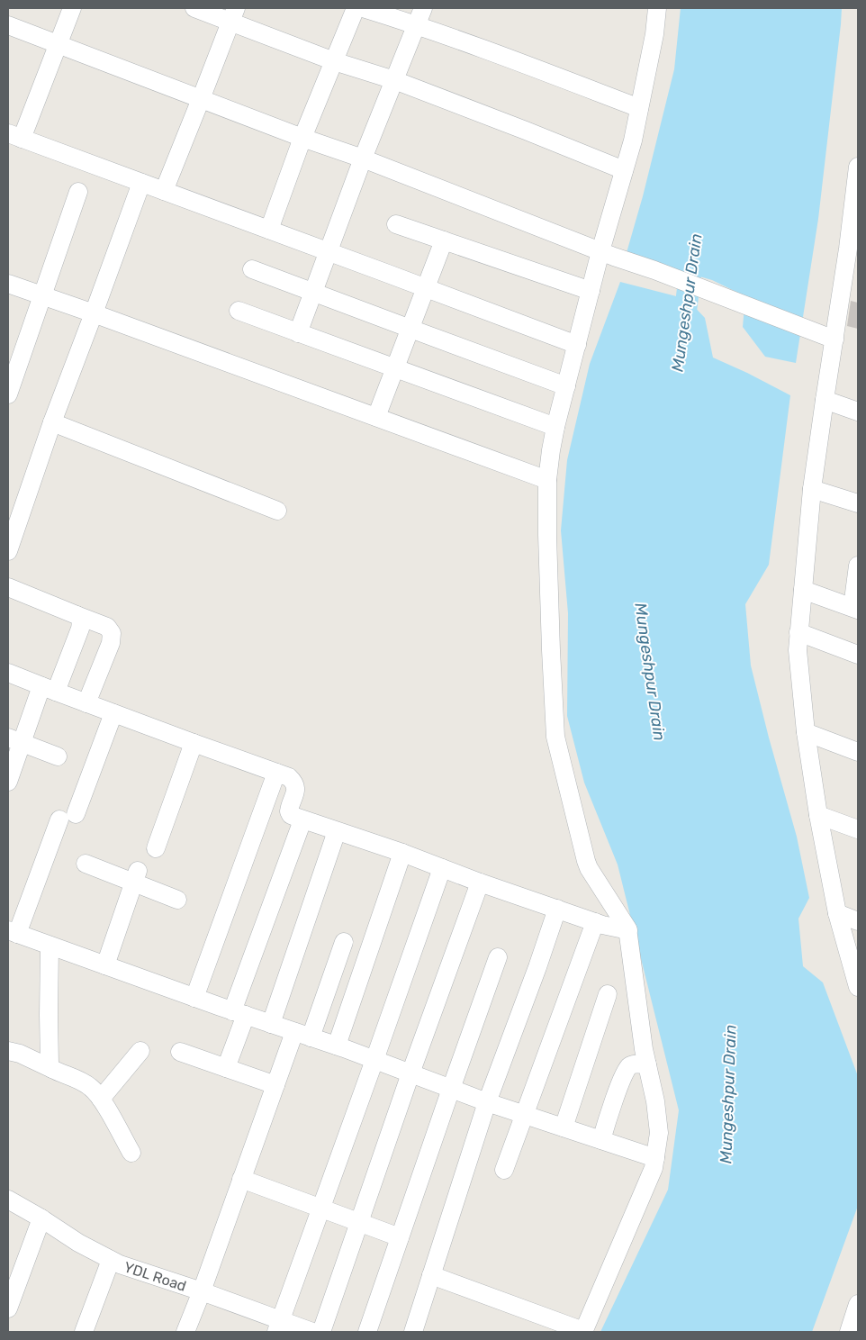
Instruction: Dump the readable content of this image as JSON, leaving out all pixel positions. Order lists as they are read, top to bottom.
{
  "streets": {
    "street": ["YDL Road"]
  },
  "water": ["Mungeshpur Drain"]
}
